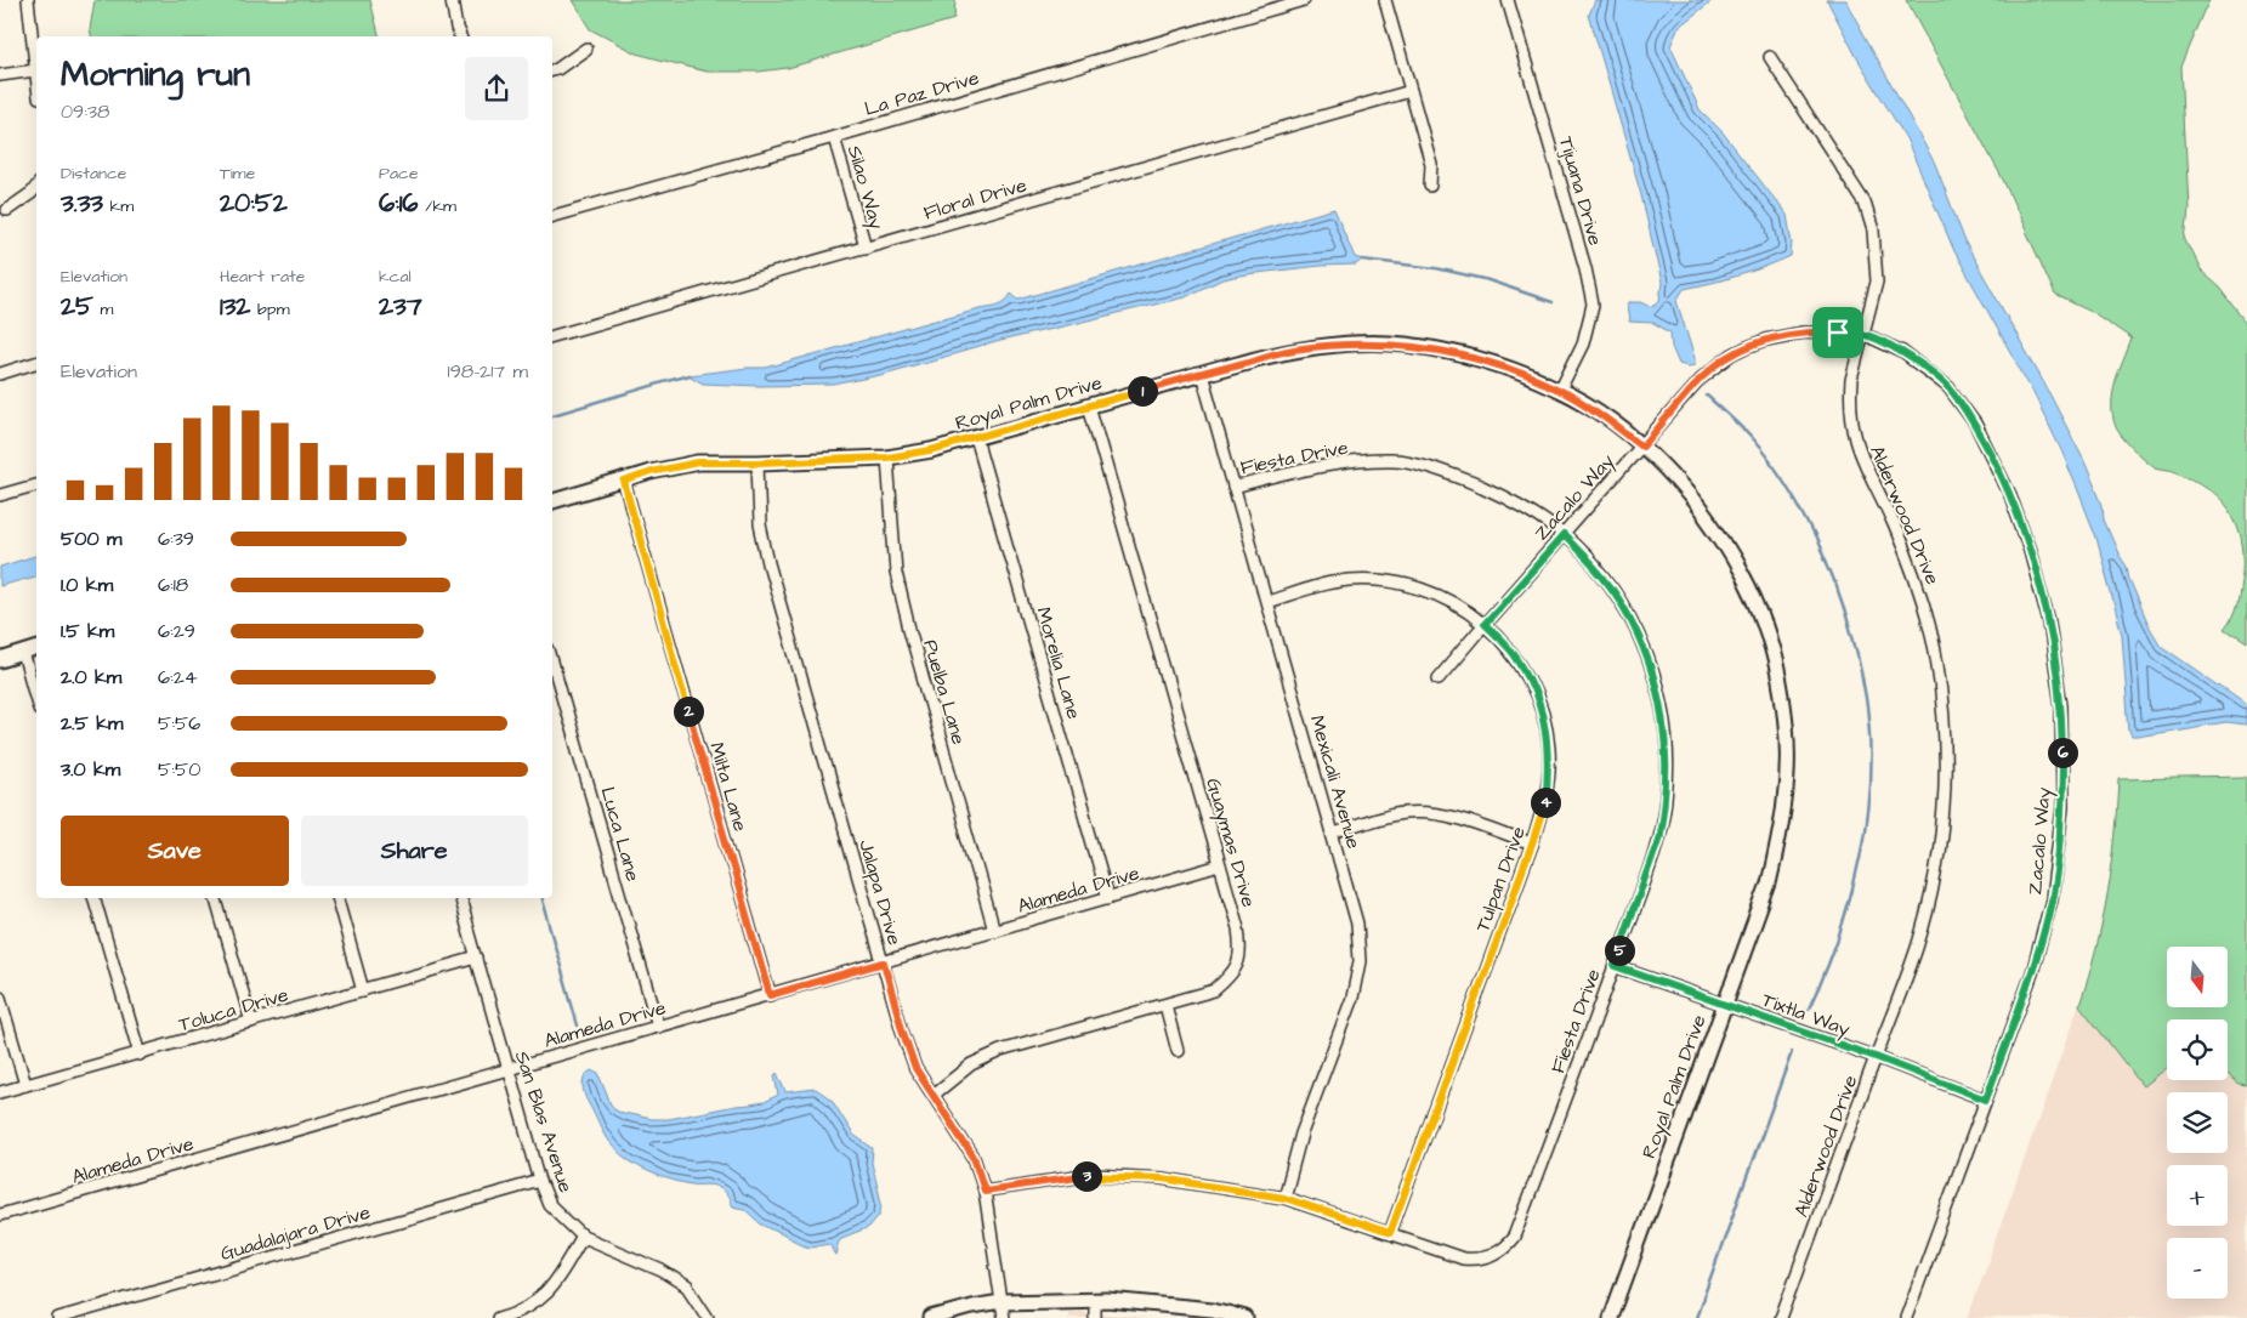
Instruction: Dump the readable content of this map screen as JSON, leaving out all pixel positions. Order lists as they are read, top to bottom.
{
  "streets": {
    "street": [
      "La Paz Drive",
      "Silao Way",
      "Tijuana Drive",
      "Floral Drive",
      "Royal Palm Drive",
      "Fiesta Drive",
      "Zacalo Way",
      "Alderwood Drive",
      "Morelia Lane",
      "Puelba Lane",
      "Mexicali Avenue",
      "Milta Lane",
      "Luca Lane",
      "Guaymas Drive",
      "Tulpan Drive",
      "Alameda Drive",
      "Jalapa Drive",
      "Toluca Drive",
      "Tixtla Way",
      "San Blas Avenue",
      "Guadalajara Drive"
    ]
  },
  "crossings": [
    ["La Paz Drive", "Silao Way"],
    ["Silao Way", "Floral Drive"],
    ["Tijuana Drive", "Royal Palm Drive"],
    ["Royal Palm Drive", "Zacalo Way"],
    ["Royal Palm Drive", "Morelia Lane"],
    ["Royal Palm Drive", "Puelba Lane"],
    ["Royal Palm Drive", "Mexicali Avenue"],
    ["Royal Palm Drive", "Milta Lane"],
    ["Royal Palm Drive", "Guaymas Drive"],
    ["Royal Palm Drive", "Jalapa Drive"],
    ["Royal Palm Drive", "Tixtla Way"],
    ["Fiesta Drive", "Zacalo Way"],
    ["Fiesta Drive", "Mexicali Avenue"],
    ["Fiesta Drive", "Tulpan Drive"],
    ["Fiesta Drive", "Jalapa Drive"],
    ["Fiesta Drive", "Tixtla Way"],
    ["Zacalo Way", "Alderwood Drive"],
    ["Zacalo Way", "Tulpan Drive"],
    ["Zacalo Way", "Tixtla Way"],
    ["Alderwood Drive", "Tixtla Way"],
    ["Morelia Lane", "Alameda Drive"],
    ["Puelba Lane", "Alameda Drive"],
    ["Mexicali Avenue", "Tulpan Drive"],
    ["Milta Lane", "Alameda Drive"],
    ["Luca Lane", "Alameda Drive"],
    ["Guaymas Drive", "Alameda Drive"],
    ["Guaymas Drive", "Jalapa Drive"],
    ["Alameda Drive", "Jalapa Drive"],
    ["Alameda Drive", "San Blas Avenue"],
    ["Toluca Drive", "San Blas Avenue"],
    ["San Blas Avenue", "Guadalajara Drive"]
  ],
  "north": "bottom",
  "page": {
    "heading": ["Morning run", "09:38"],
    "stats": [
      ["Distance", "3.33 km"],
      ["Time", "20:52"],
      ["Pace", "6:16 /km"],
      ["Elevation", "25 m"],
      ["Heart rate", "132 bpm"],
      ["kcal", "237"]
    ],
    "chart": ["Elevation", "198–217 m"],
    "pins": [
      "1",
      "2",
      "6",
      "4",
      "5",
      "3"
    ],
    "list": [
      {
        "name": "500 m",
        "note": "6:39"
      },
      {
        "name": "1.0 km",
        "note": "6:18"
      },
      {
        "name": "1.5 km",
        "note": "6:29"
      },
      {
        "name": "2.0 km",
        "note": "6:24"
      },
      {
        "name": "2.5 km",
        "note": "5:56"
      },
      {
        "name": "3.0 km",
        "note": "5:50"
      }
    ],
    "buttons": ["Save", "Share"],
    "map_buttons": ["+", "−"]
  }
}
